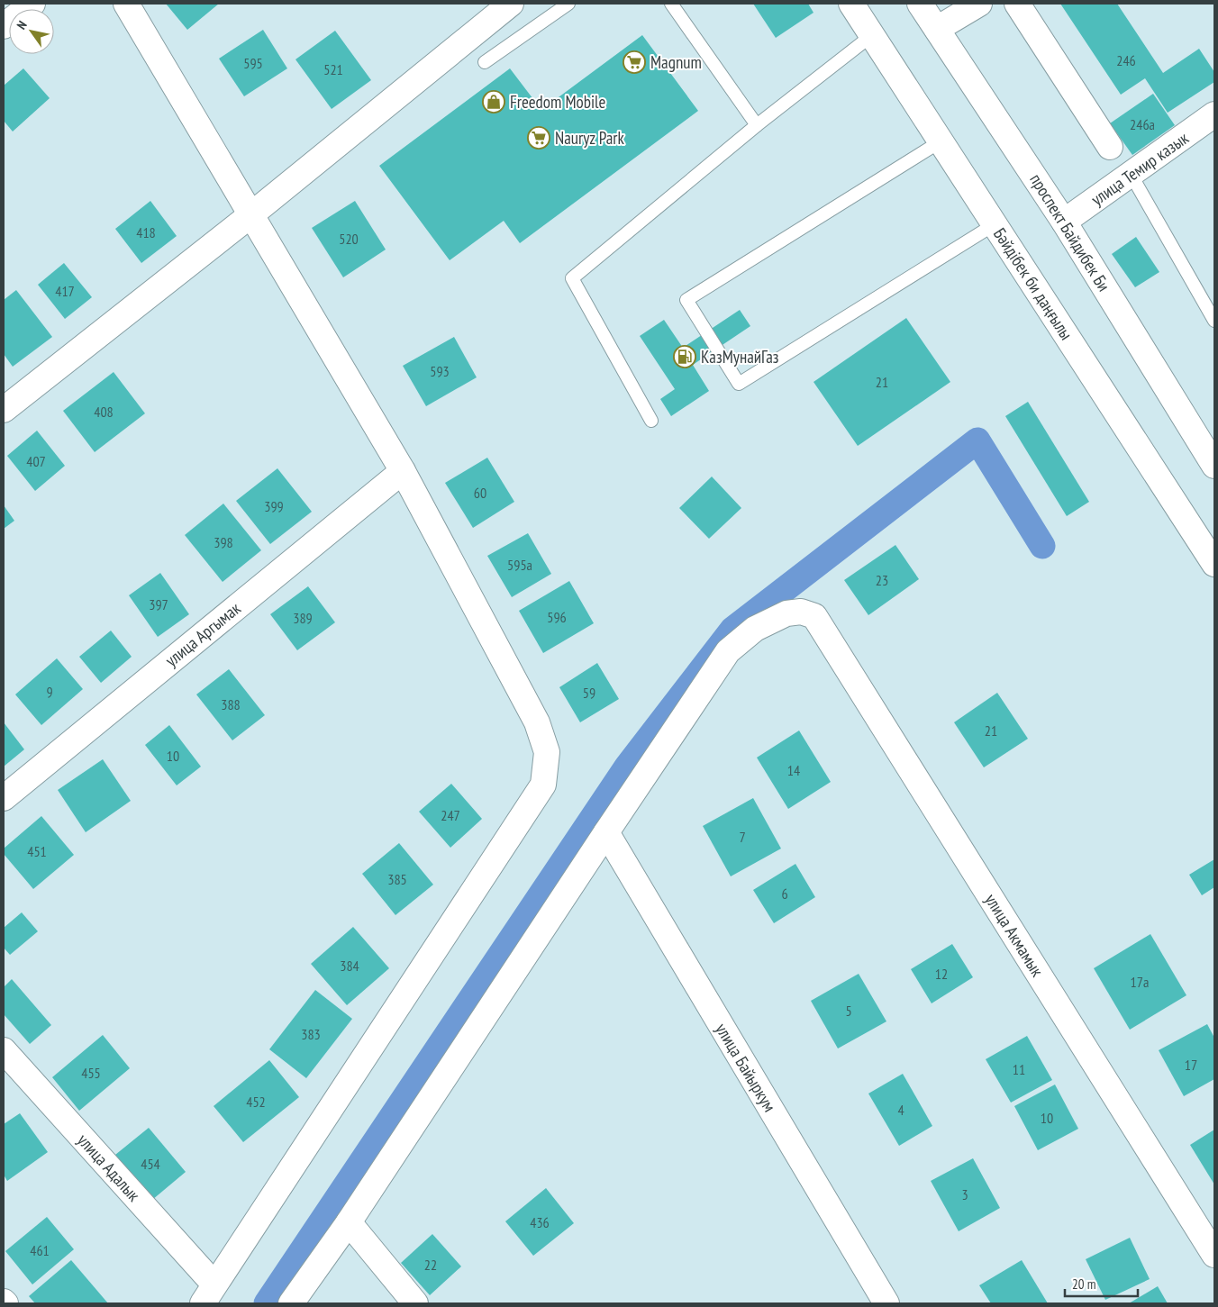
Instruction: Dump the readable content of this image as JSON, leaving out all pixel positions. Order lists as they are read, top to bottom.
{
  "streets": {
    "street": [
      "улица Темир казык",
      "проспект Байдибек Би",
      "Бәйдібек би даңғылы",
      "улица Аргымак",
      "улица Акмамык",
      "улица Байыркум",
      "улица Адалык"
    ]
  },
  "crossings": [
    ["улица Темир казык", "проспект Байдибек Би"],
    ["улица Акмамык", "улица Байыркум"]
  ],
  "places": {
    "supermarket": ["Magnum", "Nauryz Park"],
    "shop": ["Freedom Mobile"],
    "fuel station": ["КазМунайГаз"]
  },
  "house_numbers": [
    "246",
    "595",
    "521",
    "246а",
    "418",
    "520",
    "417",
    "593",
    "21",
    "408",
    "407",
    "60",
    "399",
    "398",
    "595а",
    "23",
    "397",
    "596",
    "389",
    "9",
    "59",
    "388",
    "21",
    "10",
    "14",
    "247",
    "7",
    "451",
    "385",
    "6",
    "384",
    "12",
    "17а",
    "5",
    "383",
    "17",
    "11",
    "455",
    "452",
    "4",
    "10",
    "454",
    "3",
    "436",
    "461",
    "22"
  ],
  "scale_bar": "20 m",
  "north": "top left"
}
